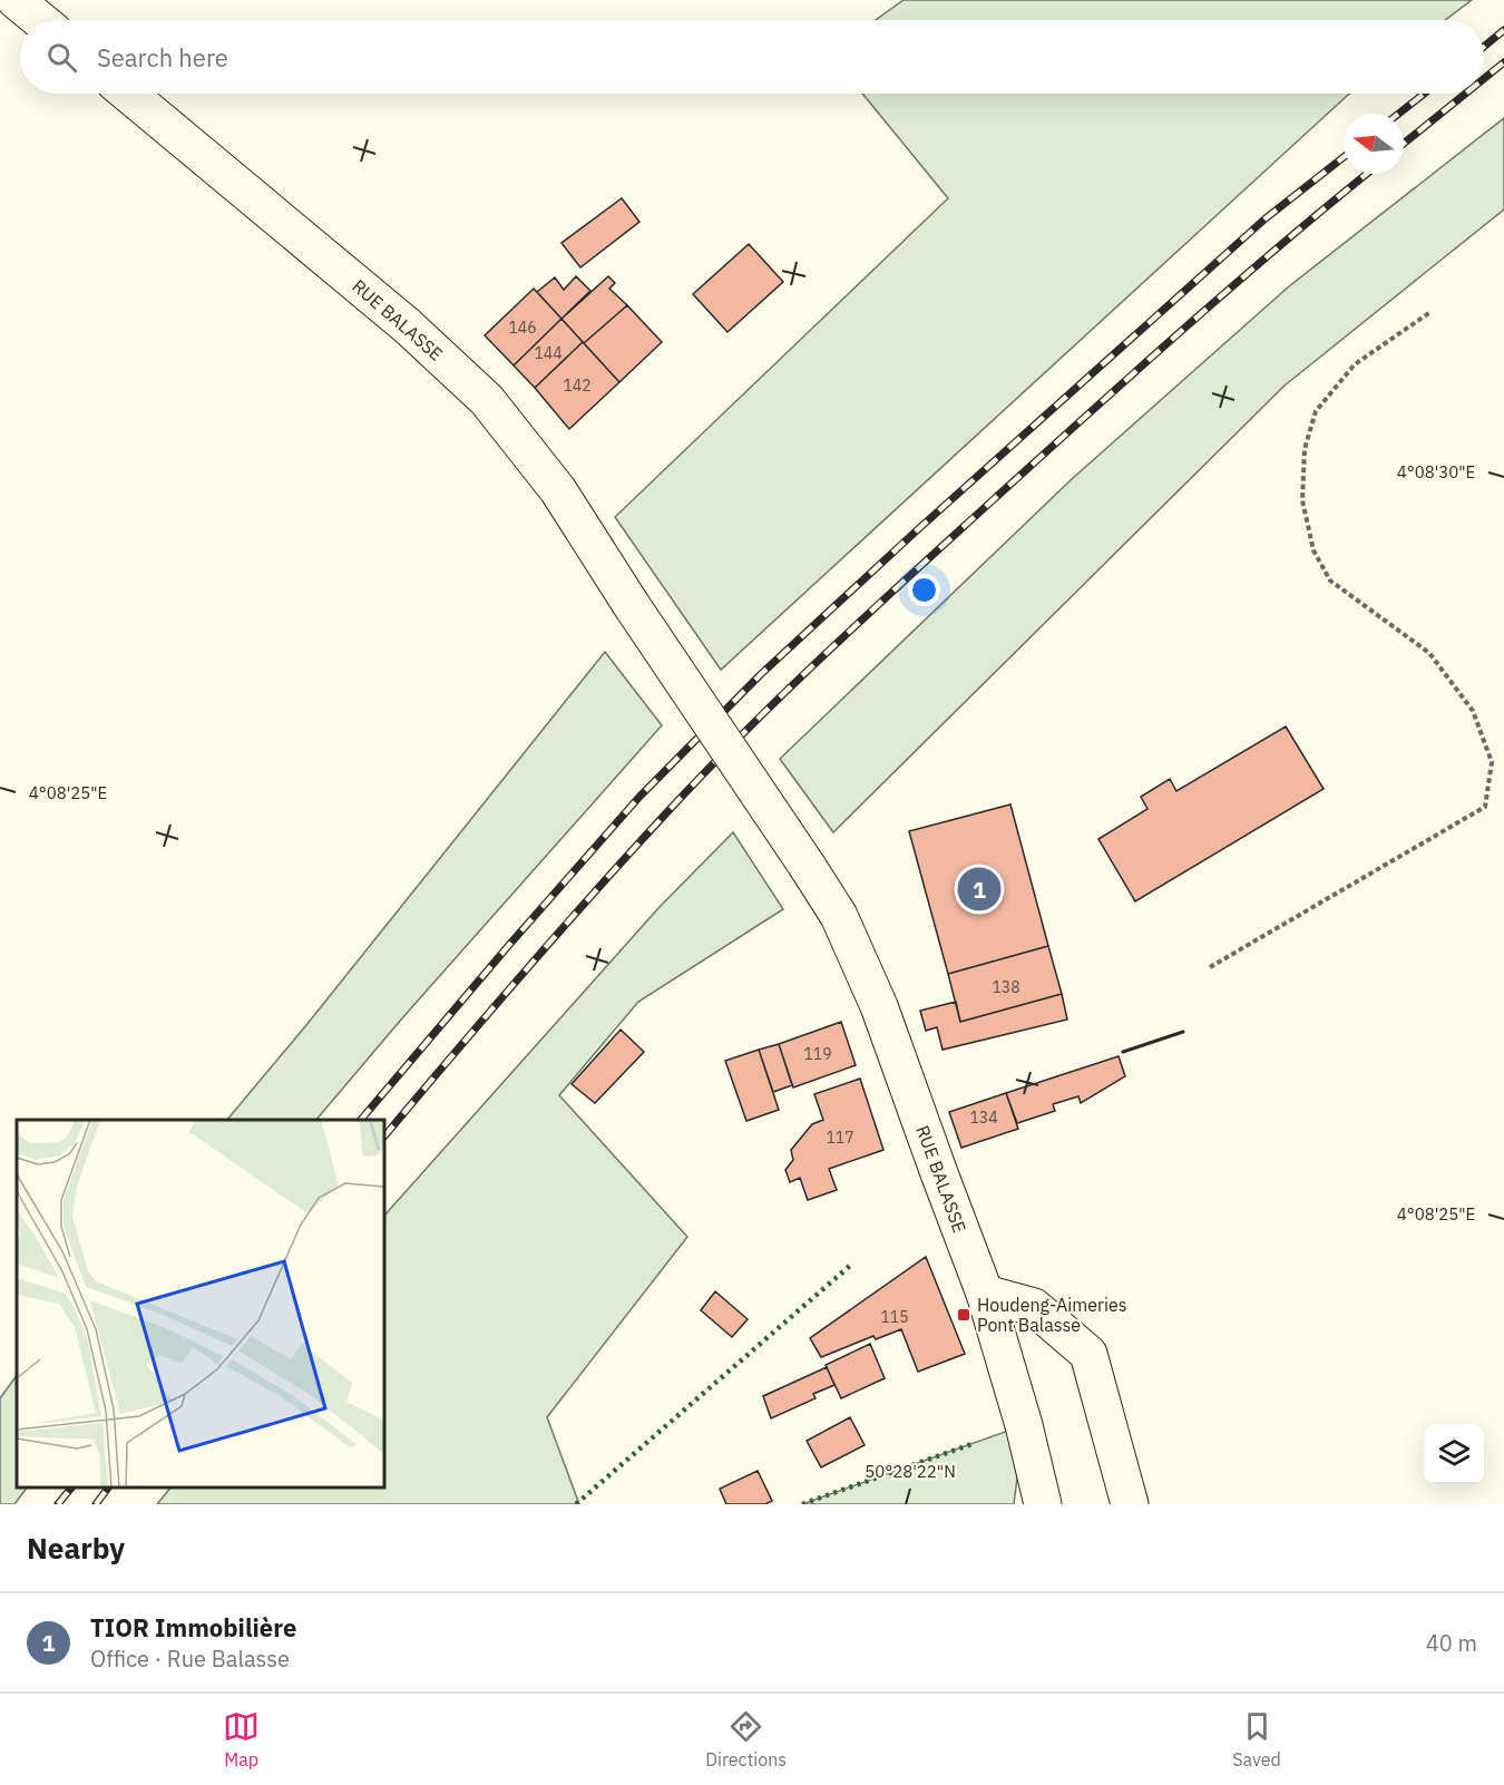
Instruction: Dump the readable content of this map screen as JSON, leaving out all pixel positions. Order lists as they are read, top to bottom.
{
  "streets": {
    "street": ["RUE BALASSE"]
  },
  "places": {
    "transit": ["Houdeng-Aimeries Pont Balasse"]
  },
  "house_numbers": [
    "146",
    "144",
    "142",
    "138",
    "119",
    "134",
    "117",
    "115"
  ],
  "north": "left",
  "page": {
    "search": "Search here",
    "pins": "1",
    "heading": "Nearby",
    "list": [
      {
        "mark": "1",
        "name": "TIOR Immobilière",
        "note": "Office · Rue Balasse",
        "value": "40 m"
      }
    ],
    "nav": ["Map", "Directions", "Saved"]
  },
  "coordinates": ["4°08'30\"E", "4°08'25\"E", "50°28'22\"N"]
}
